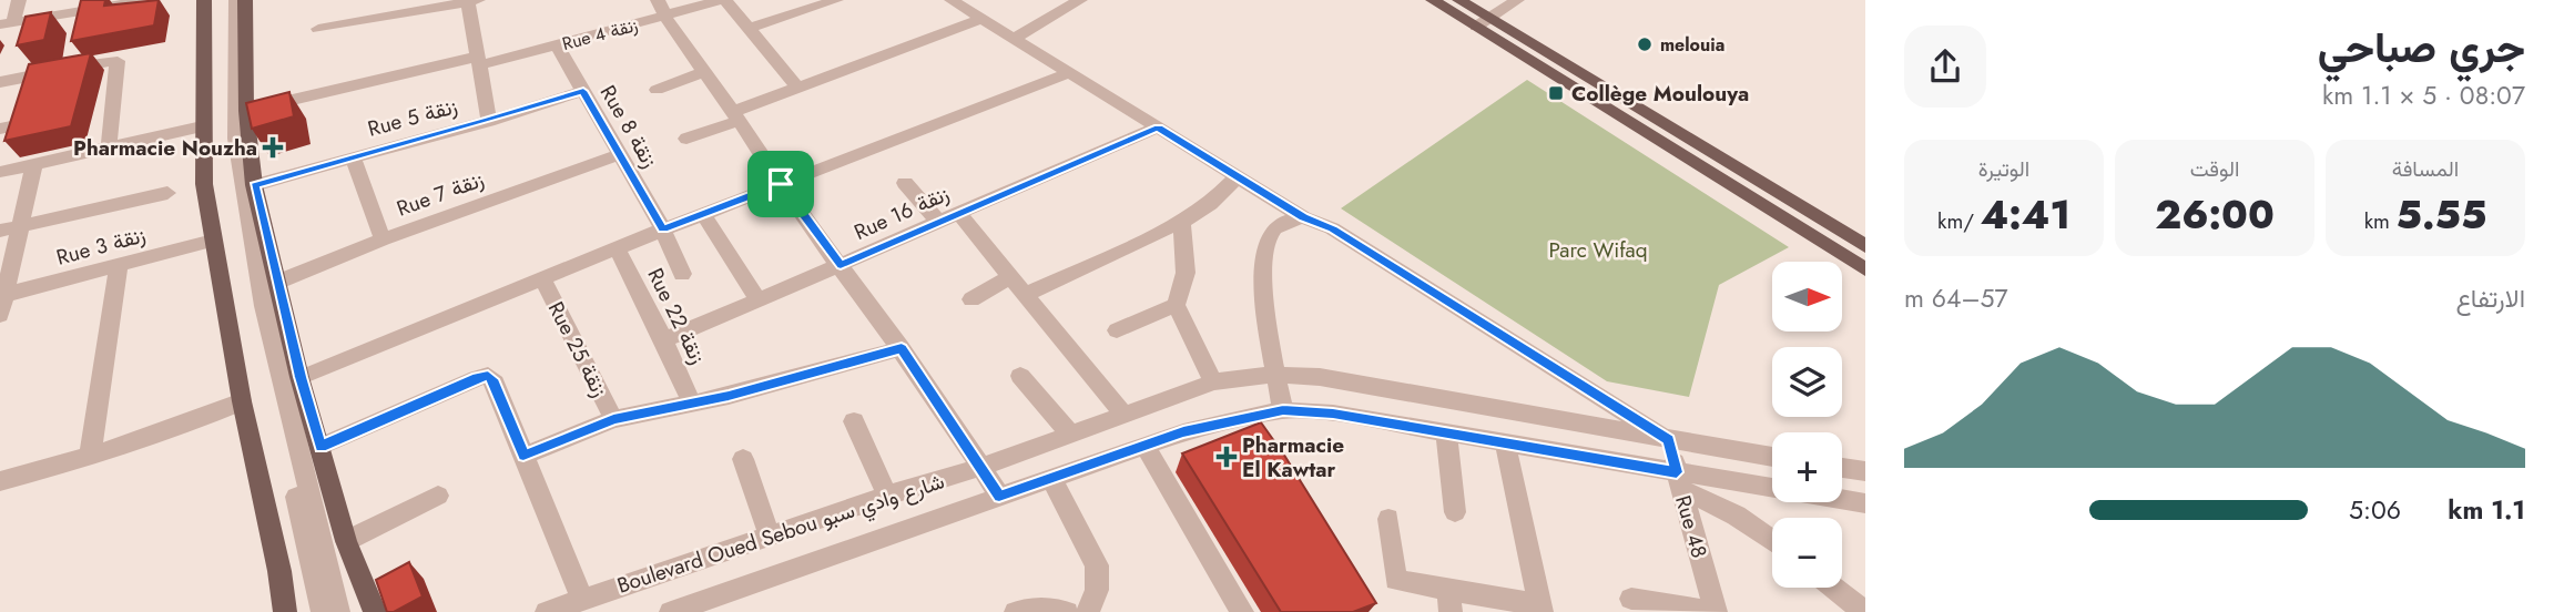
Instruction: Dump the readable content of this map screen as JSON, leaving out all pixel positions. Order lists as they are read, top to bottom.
{
  "streets": {
    "street": [
      "Rue 4 زنقة",
      "Rue 5 زنقة",
      "Rue 8 زنقة",
      "Rue 7 زنقة",
      "Rue 16 زنقة",
      "Rue 3 زنقة",
      "Rue 22 زنقة",
      "Rue 25 زنقة",
      "Rue 48",
      "Boulevard Oued Sebou شارع وادي سبو"
    ]
  },
  "crossings": [
    ["Rue 4 زنقة", "Rue 8 زنقة"],
    ["Rue 5 زنقة", "Rue 8 زنقة"],
    ["Rue 8 زنقة", "Rue 7 زنقة"],
    ["Rue 16 زنقة", "Rue 22 زنقة"],
    ["Rue 48", "Boulevard Oued Sebou شارع وادي سبو"]
  ],
  "parks": ["Parc Wifaq"],
  "places": {
    "other": ["melouia"],
    "transit": ["Collège Moulouya"],
    "health": ["Pharmacie Nouzha", "Pharmacie El Kawtar"]
  },
  "north": "right",
  "page": {
    "heading": ["جري صباحي", "08:07 · 5 × 1.1 km"],
    "stats": [
      ["المسافة", "5.55 km"],
      ["الوقت", "26:00"],
      ["الوتيرة", "4:41 /km"]
    ],
    "map_buttons": ["+", "−"],
    "chart": ["الارتفاع", "57–64 m"],
    "list": [
      {
        "name": "1.1 km",
        "note": "5:06"
      }
    ]
  }
}
